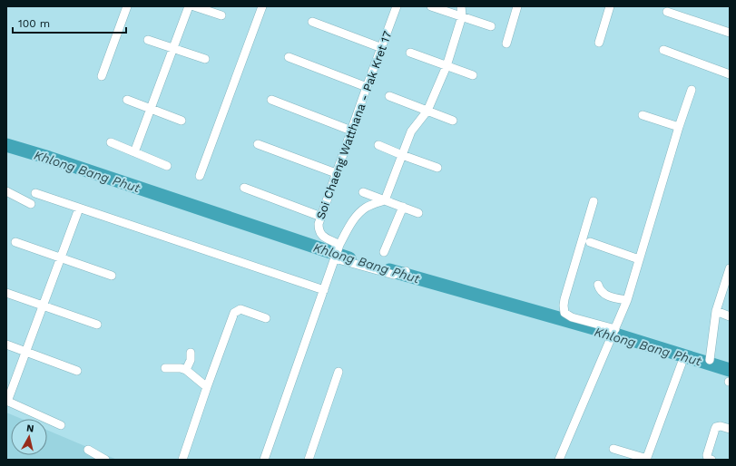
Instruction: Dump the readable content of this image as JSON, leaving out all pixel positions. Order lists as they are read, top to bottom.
{
  "streets": {
    "street": ["Soi Chaeng Watthana - Pak Kret 17"]
  },
  "water": ["Khlong Bang Phut"],
  "scale_bar": "100 m",
  "north": "top"
}
